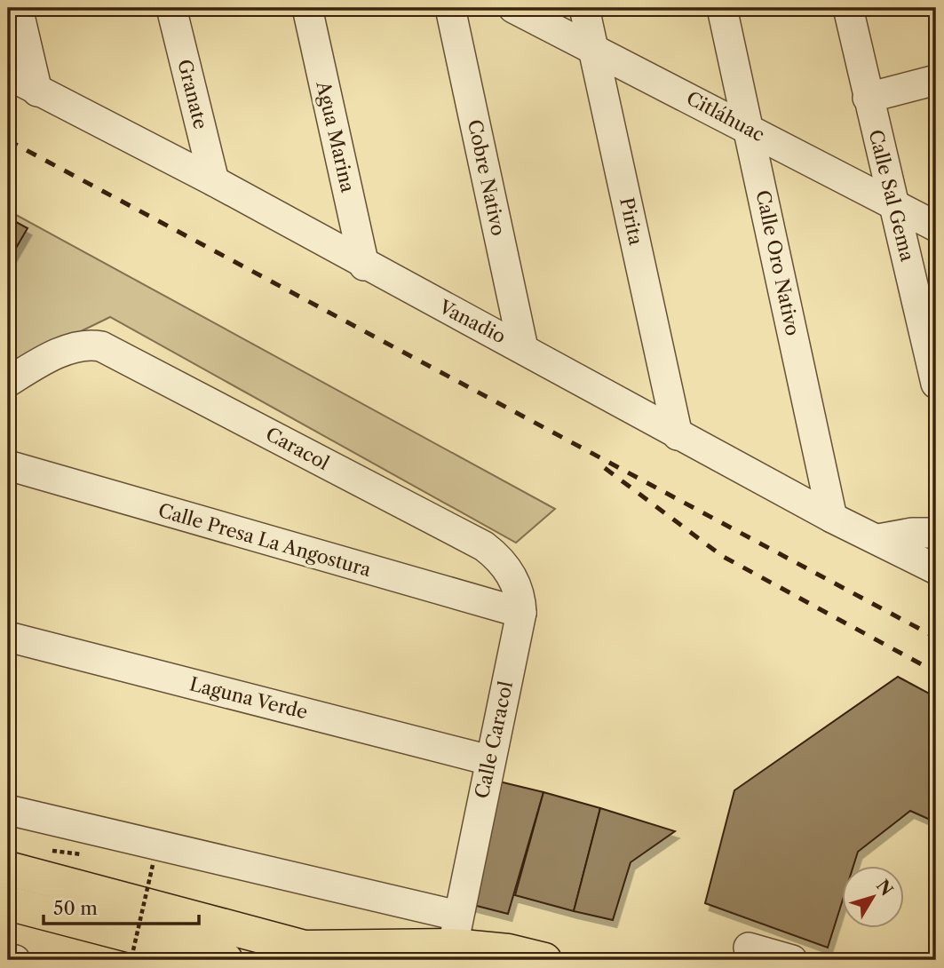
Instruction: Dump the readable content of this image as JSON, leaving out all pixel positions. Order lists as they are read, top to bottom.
{
  "streets": {
    "street": [
      "Granate",
      "Citláhuac",
      "Agua Marina",
      "Cobre Nativo",
      "Calle Sal Gema",
      "Pirita",
      "Calle Oro Nativo",
      "Vanadio",
      "Caracol",
      "Calle Presa La Angostura",
      "Laguna Verde",
      "Calle Caracol"
    ]
  },
  "crossings": [
    ["Granate", "Vanadio"],
    ["Citláhuac", "Calle Sal Gema"],
    ["Citláhuac", "Pirita"],
    ["Citláhuac", "Calle Oro Nativo"],
    ["Agua Marina", "Vanadio"],
    ["Cobre Nativo", "Vanadio"],
    ["Pirita", "Vanadio"],
    ["Calle Oro Nativo", "Vanadio"],
    ["Caracol", "Calle Caracol"],
    ["Calle Presa La Angostura", "Calle Caracol"],
    ["Laguna Verde", "Calle Caracol"]
  ],
  "scale_bar": "50 m",
  "north": "top right"
}
